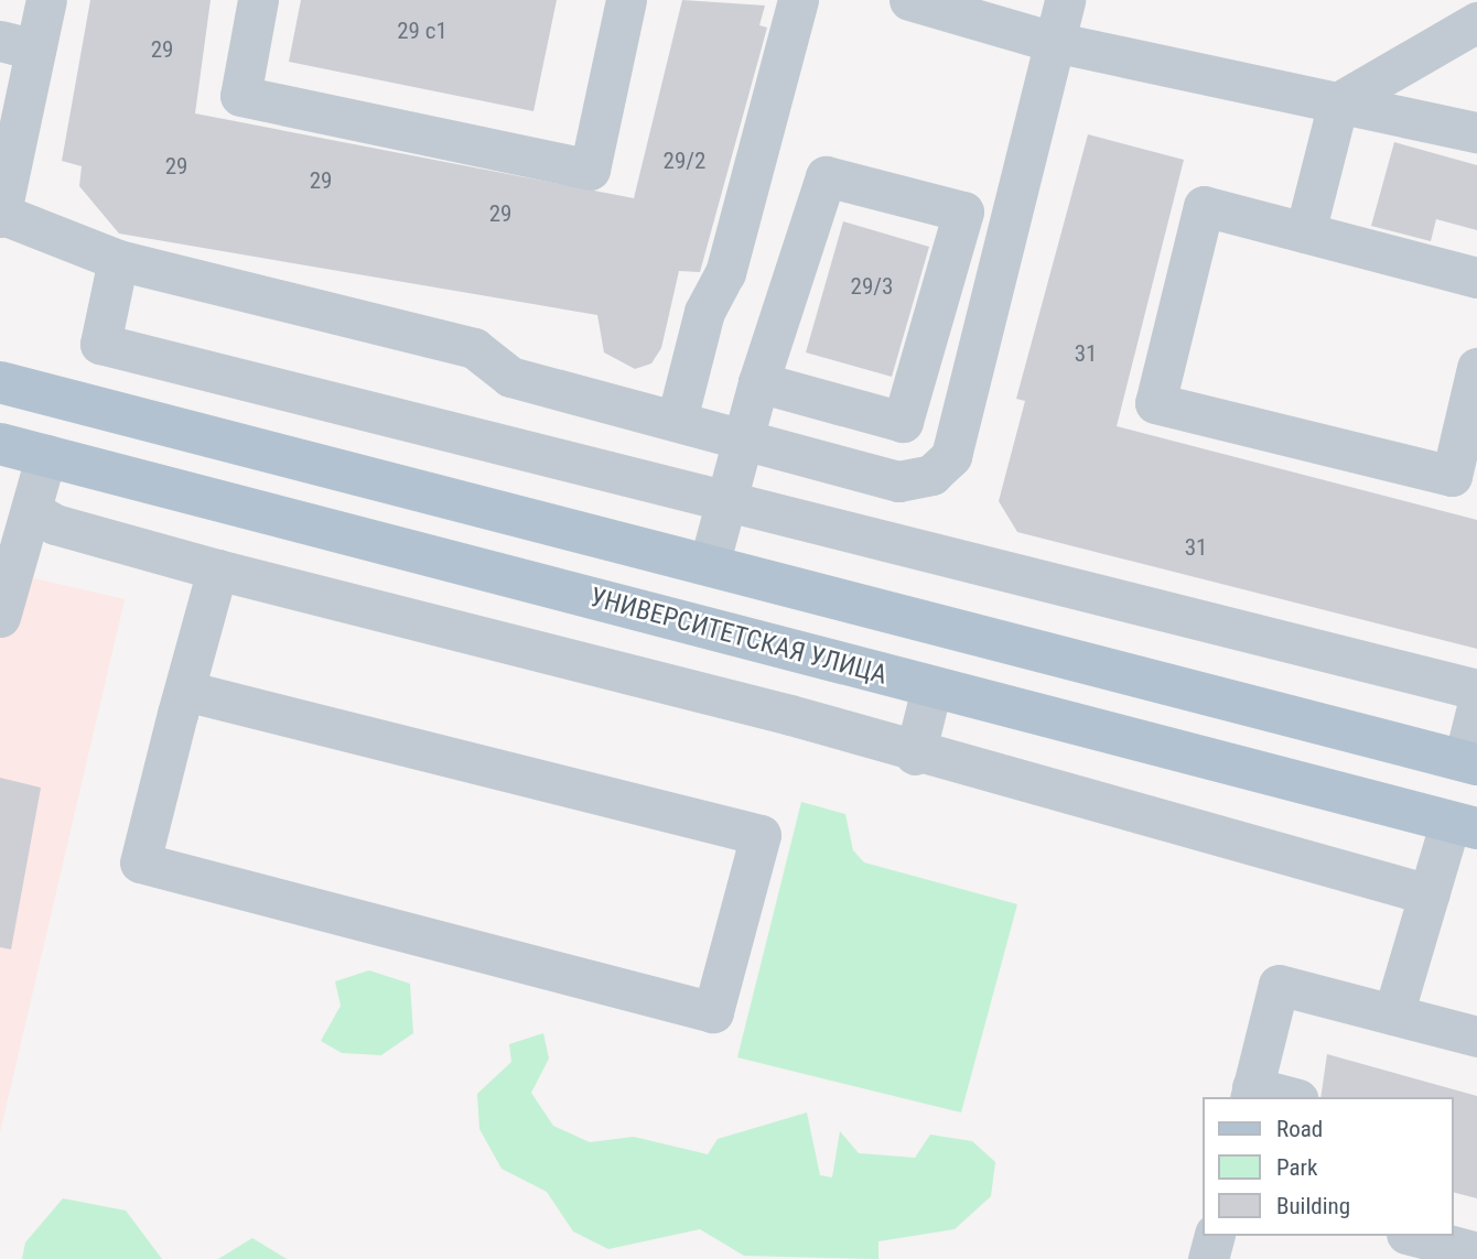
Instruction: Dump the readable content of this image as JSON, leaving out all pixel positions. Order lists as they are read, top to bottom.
{
  "streets": {
    "main road": ["УНИВЕРСИТЕТСКАЯ УЛИЦА"]
  },
  "house_numbers": [
    "29 с1",
    "29",
    "29/2",
    "29",
    "29",
    "29",
    "29/3",
    "31",
    "31"
  ],
  "legend": ["Road", "Park", "Building"]
}
